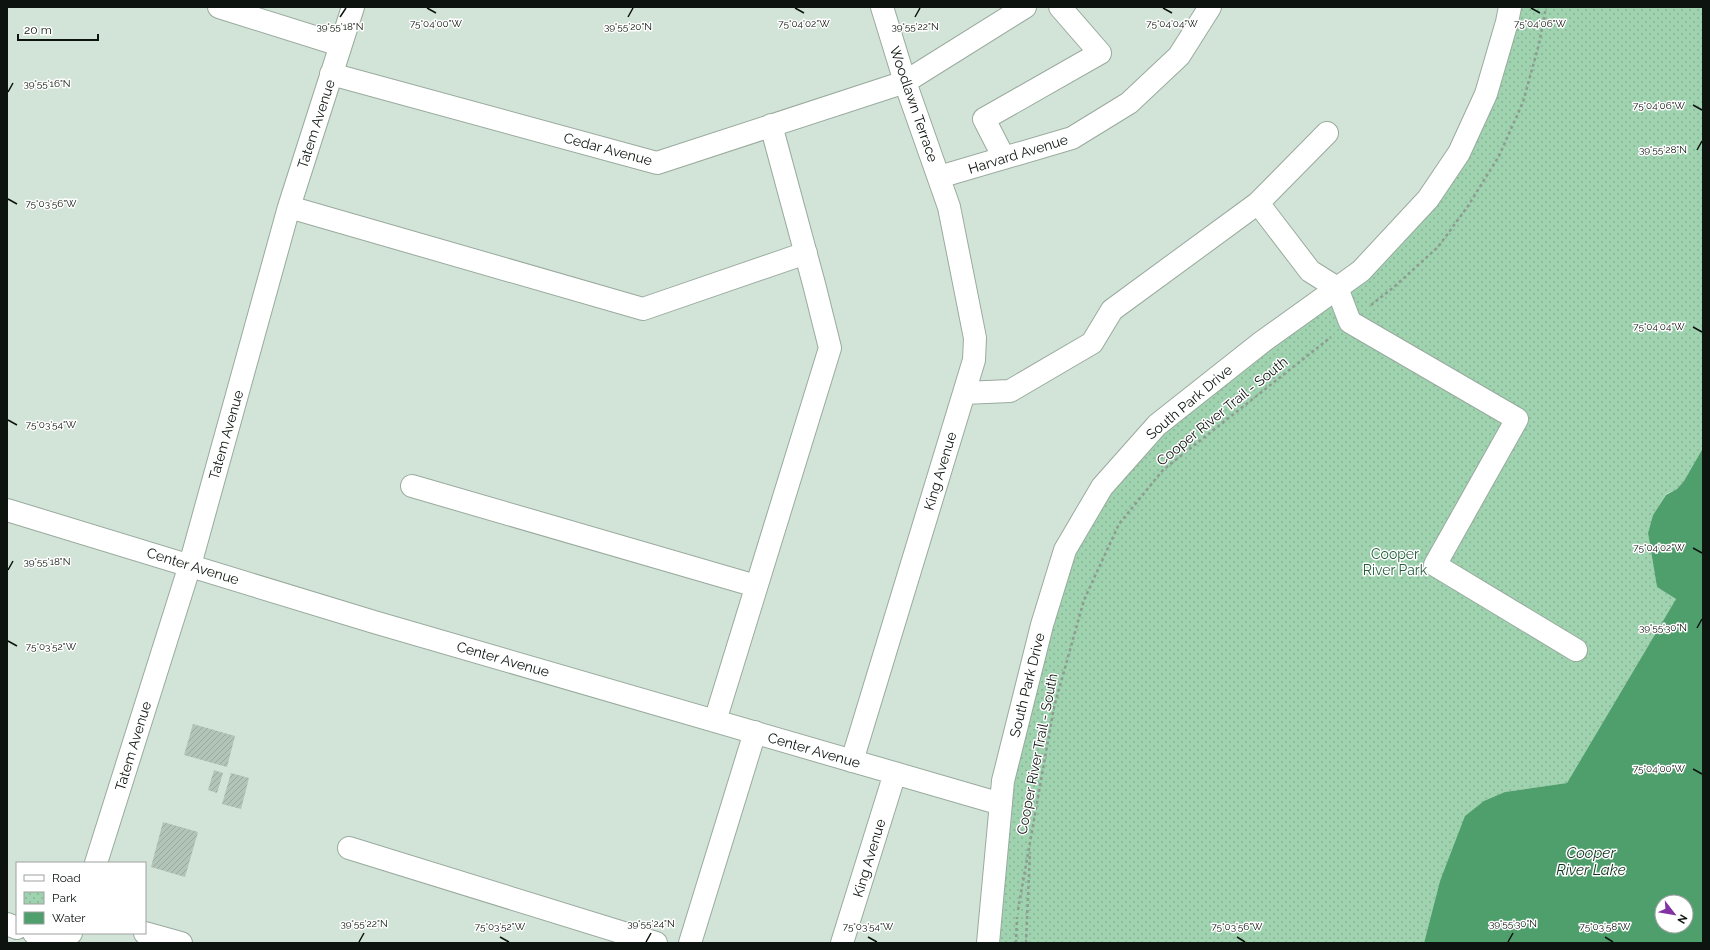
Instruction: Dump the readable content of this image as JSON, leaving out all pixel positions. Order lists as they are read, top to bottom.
{
  "streets": {
    "street": [
      "Woodlawn Terrace",
      "Tatem Avenue",
      "Cedar Avenue",
      "Harvard Avenue",
      "South Park Drive",
      "King Avenue",
      "Center Avenue"
    ],
    "path": ["Cooper River Trail - South"]
  },
  "crossings": [
    ["Woodlawn Terrace", "Cedar Avenue"],
    ["Woodlawn Terrace", "Harvard Avenue"],
    ["Woodlawn Terrace", "King Avenue"],
    ["Tatem Avenue", "Cedar Avenue"],
    ["Tatem Avenue", "Center Avenue"],
    ["Harvard Avenue", "King Avenue"],
    ["South Park Drive", "Center Avenue"],
    ["King Avenue", "Center Avenue"]
  ],
  "water": ["Cooper River Lake"],
  "parks": ["Cooper River Park"],
  "legend": ["Road", "Park", "Water"],
  "scale_bar": "20 m",
  "north": "bottom right",
  "coordinates": [
    "75°04'00\"W",
    "75°04'02\"W",
    "75°04'04\"W",
    "75°04'06\"W",
    "39°55'18\"N",
    "39°55'20\"N",
    "39°55'22\"N",
    "39°55'16\"N",
    "39°55'28\"N",
    "75°03'56\"W",
    "75°03'54\"W",
    "39°55'30\"N",
    "75°03'52\"W",
    "39°55'24\"N",
    "75°03'58\"W"
  ]
}
